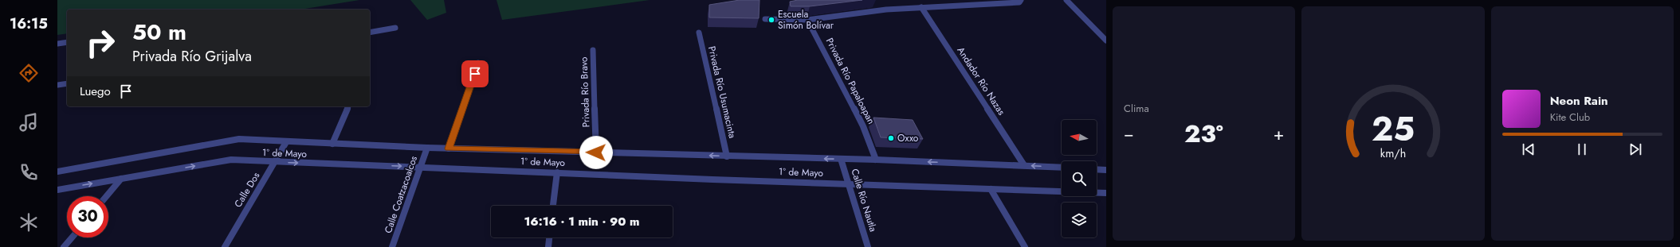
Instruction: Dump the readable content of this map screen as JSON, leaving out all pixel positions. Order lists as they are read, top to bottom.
{
  "streets": {
    "street": [
      "Privada Río Papaloapan",
      "Andador Río Nazas",
      "Privada Río Bravo",
      "Privada Río Usumacinta",
      "1° de Mayo",
      "Calle Dos",
      "Calle Coatzacoalcos",
      "Calle Río Nautla"
    ]
  },
  "crossings": [
    ["Privada Río Papaloapan", "1° de Mayo"],
    ["Andador Río Nazas", "1° de Mayo"],
    ["Privada Río Bravo", "1° de Mayo"],
    ["Privada Río Usumacinta", "1° de Mayo"],
    ["1° de Mayo", "Calle Dos"],
    ["1° de Mayo", "Calle Coatzacoalcos"],
    ["1° de Mayo", "Calle Río Nautla"]
  ],
  "places": ["Escuela Simón Bolívar", "Oxxo"],
  "north": "left",
  "page": {
    "tabs": "16:15",
    "tile": "Clima",
    "turn": ["50 m", "Privada Río Grijalva"],
    "then": "Luego",
    "song": ["Neon Rain", "Kite Club"],
    "heat": ["−", "23°", "+"],
    "limit": "30",
    "trip": "16:16 · 1 min · 90 m",
    "gauge": ["25", "km/h"]
  }
}
